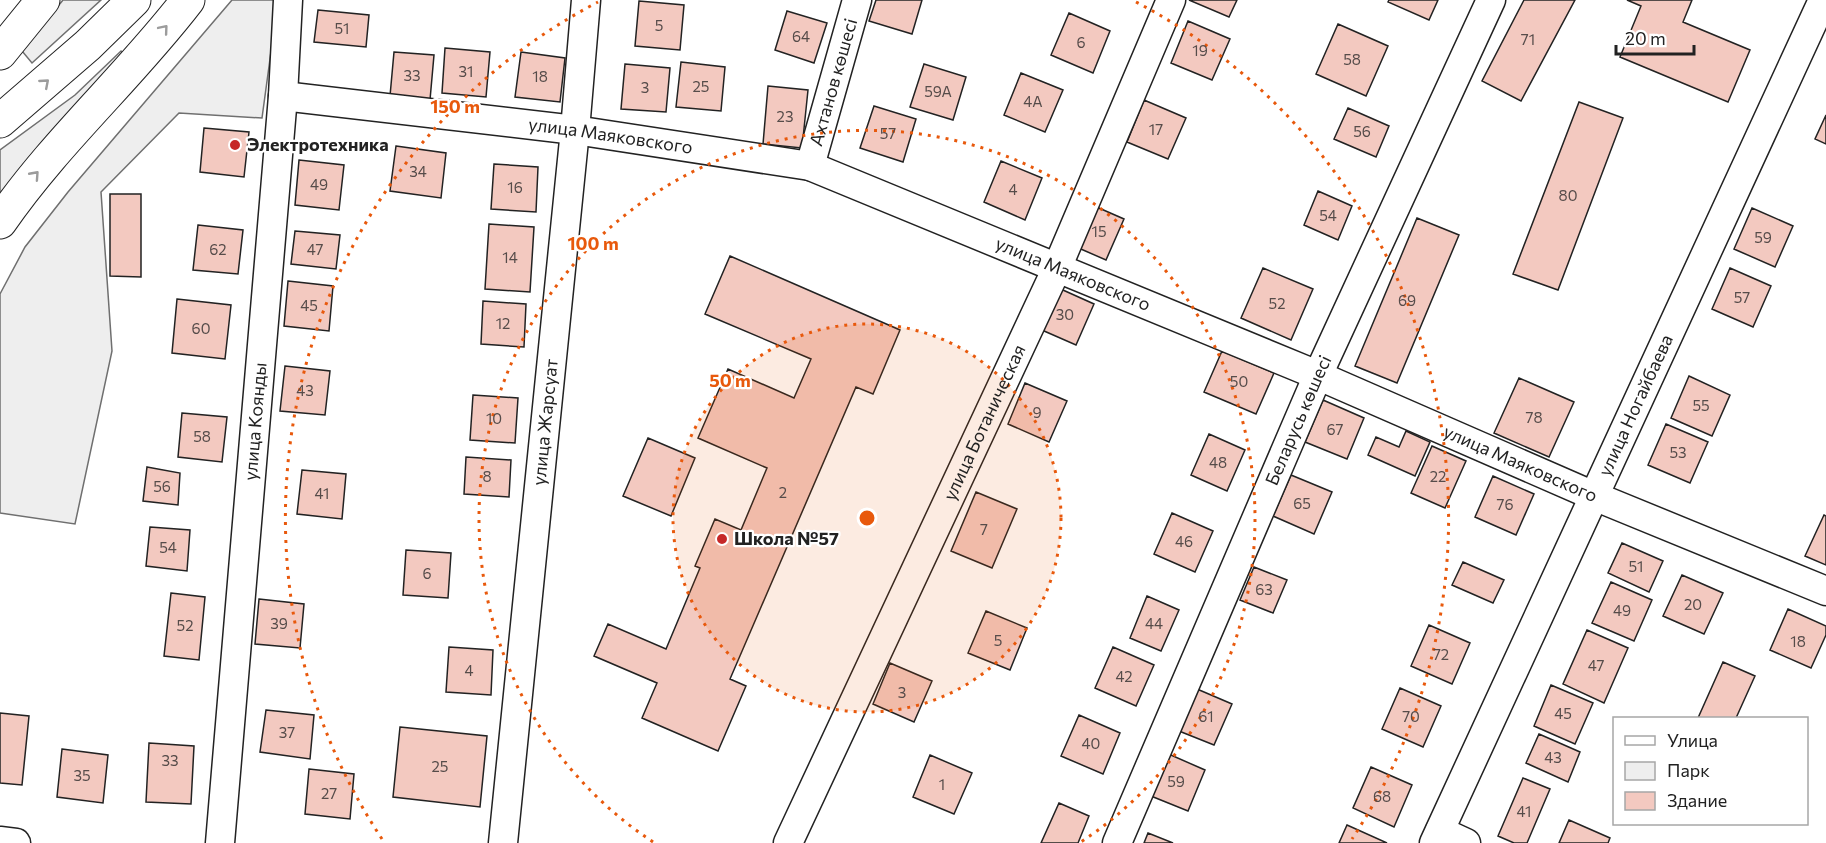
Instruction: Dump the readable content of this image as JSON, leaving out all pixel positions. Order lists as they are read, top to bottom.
{
  "streets": {
    "street": [
      "Ахтанов көшесі",
      "улица Маяковского",
      "улица Ногайбаева",
      "Беларусь көшесі",
      "улица Коянды",
      "улица Жарсуат",
      "улица Ботаническая"
    ]
  },
  "crossings": [
    ["Ахтанов көшесі", "улица Маяковского"],
    ["улица Маяковского", "улица Ногайбаева"],
    ["улица Маяковского", "Беларусь көшесі"],
    ["улица Маяковского", "улица Коянды"],
    ["улица Маяковского", "улица Жарсуат"],
    ["улица Маяковского", "улица Ботаническая"]
  ],
  "places": ["Электротехника", "Школа №57"],
  "house_numbers": [
    "5",
    "51",
    "64",
    "71",
    "6",
    "19",
    "58",
    "31",
    "33",
    "18",
    "25",
    "3",
    "59А",
    "4А",
    "23",
    "17",
    "56",
    "57",
    "34",
    "49",
    "16",
    "4",
    "80",
    "54",
    "15",
    "59",
    "62",
    "47",
    "14",
    "57",
    "69",
    "52",
    "45",
    "30",
    "12",
    "60",
    "50",
    "43",
    "55",
    "9",
    "78",
    "10",
    "67",
    "58",
    "53",
    "48",
    "8",
    "22",
    "56",
    "2",
    "41",
    "65",
    "76",
    "7",
    "46",
    "54",
    "51",
    "6",
    "63",
    "20",
    "49",
    "39",
    "44",
    "52",
    "5",
    "18",
    "72",
    "47",
    "4",
    "42",
    "3",
    "45",
    "61",
    "70",
    "37",
    "40",
    "43",
    "33",
    "25",
    "35",
    "59",
    "1",
    "27",
    "68",
    "41"
  ],
  "legend": ["Улица", "Парк", "Здание"],
  "scale_bar": "20 m",
  "rings": ["150 m", "100 m", "50 m"]
}
